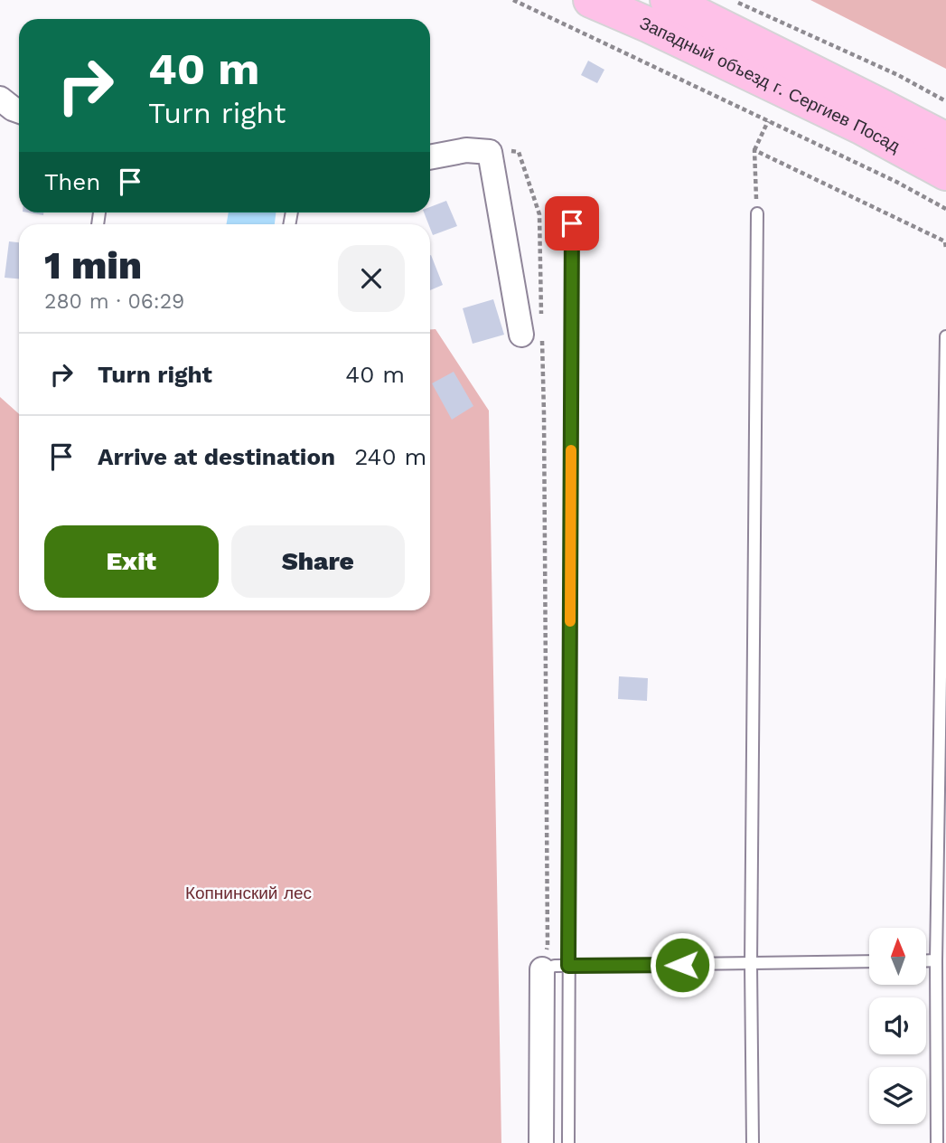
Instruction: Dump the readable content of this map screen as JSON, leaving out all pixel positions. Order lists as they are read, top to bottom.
{
  "streets": {
    "main road": ["Западный объезд г. Сергиев Посад"]
  },
  "parks": ["Копнинский лес"],
  "north": "top",
  "page": {
    "turn": ["40 m", "Turn right"],
    "then": "Then",
    "heading": ["1 min", "280 m · 06:29"],
    "list": [
      {
        "name": "Turn right",
        "value": "40 m"
      },
      {
        "name": "Arrive at destination",
        "value": "240 m"
      }
    ],
    "buttons": ["Exit", "Share"]
  }
}
